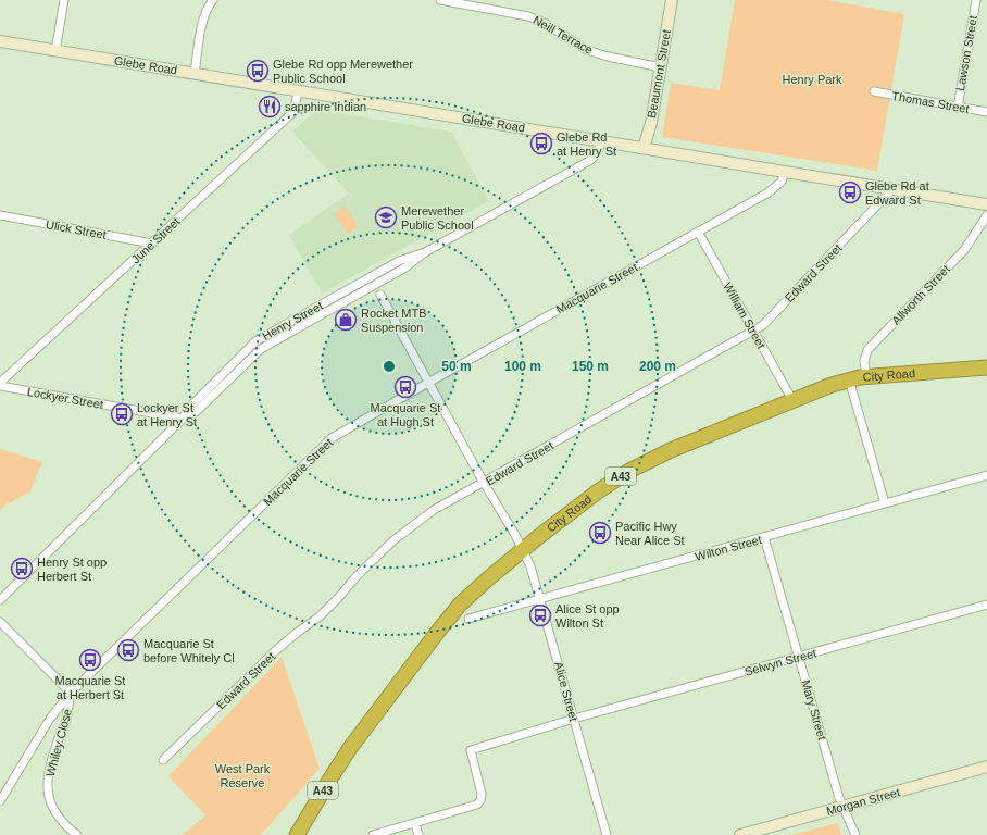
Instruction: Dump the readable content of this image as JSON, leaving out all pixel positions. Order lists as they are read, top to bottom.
{
  "streets": {
    "highway": ["City Road", "A43"],
    "main road": ["Glebe Road", "Beaumont Street", "Morgan Street"],
    "street": [
      "Neill Terrace",
      "Lawson Street",
      "Thomas Street",
      "Ulick Street",
      "June Street",
      "Edward Street",
      "Macquarie Street",
      "Allworth Street",
      "William Street",
      "Henry Street",
      "Lockyer Street",
      "Wilton Street",
      "Selwyn Street",
      "Alice Street",
      "Mary Street",
      "Whiley Close"
    ]
  },
  "crossings": [
    ["Neill Terrace", "Beaumont Street"],
    ["Lawson Street", "Thomas Street"],
    ["Glebe Road", "Beaumont Street"],
    ["Glebe Road", "June Street"],
    ["Glebe Road", "Edward Street"],
    ["Glebe Road", "Macquarie Street"],
    ["Glebe Road", "Henry Street"],
    ["Ulick Street", "June Street"],
    ["June Street", "Lockyer Street"],
    ["Edward Street", "William Street"],
    ["Edward Street", "Alice Street"],
    ["Macquarie Street", "William Street"],
    ["Macquarie Street", "Alice Street"],
    ["Macquarie Street", "Whiley Close"],
    ["Allworth Street", "City Road"],
    ["William Street", "City Road"],
    ["Henry Street", "Lockyer Street"],
    ["City Road", "Alice Street"],
    ["Wilton Street", "Alice Street"],
    ["Wilton Street", "Mary Street"],
    ["Selwyn Street", "Alice Street"],
    ["Selwyn Street", "Mary Street"],
    ["Mary Street", "Morgan Street"]
  ],
  "parks": ["Henry Park", "West Park Reserve"],
  "places": {
    "bus stop": [
      "Glebe Rd opp Merewether Public School",
      "Glebe Rd at Henry St",
      "Glebe Rd at Edward St",
      "Macquarie St at Hugh St",
      "Lockyer St at Henry St",
      "Pacific Hwy Near Alice St",
      "Henry St opp Herbert St",
      "Alice St opp Wilton St",
      "Macquarie St before Whitely Cl",
      "Macquarie St at Herbert St"
    ],
    "restaurant": ["sapphire Indian"],
    "school or university": ["Merewether Public School"],
    "shop": ["Rocket MTB Suspension"]
  },
  "rings": [
    "50 m",
    "100 m",
    "150 m",
    "200 m"
  ]
}
